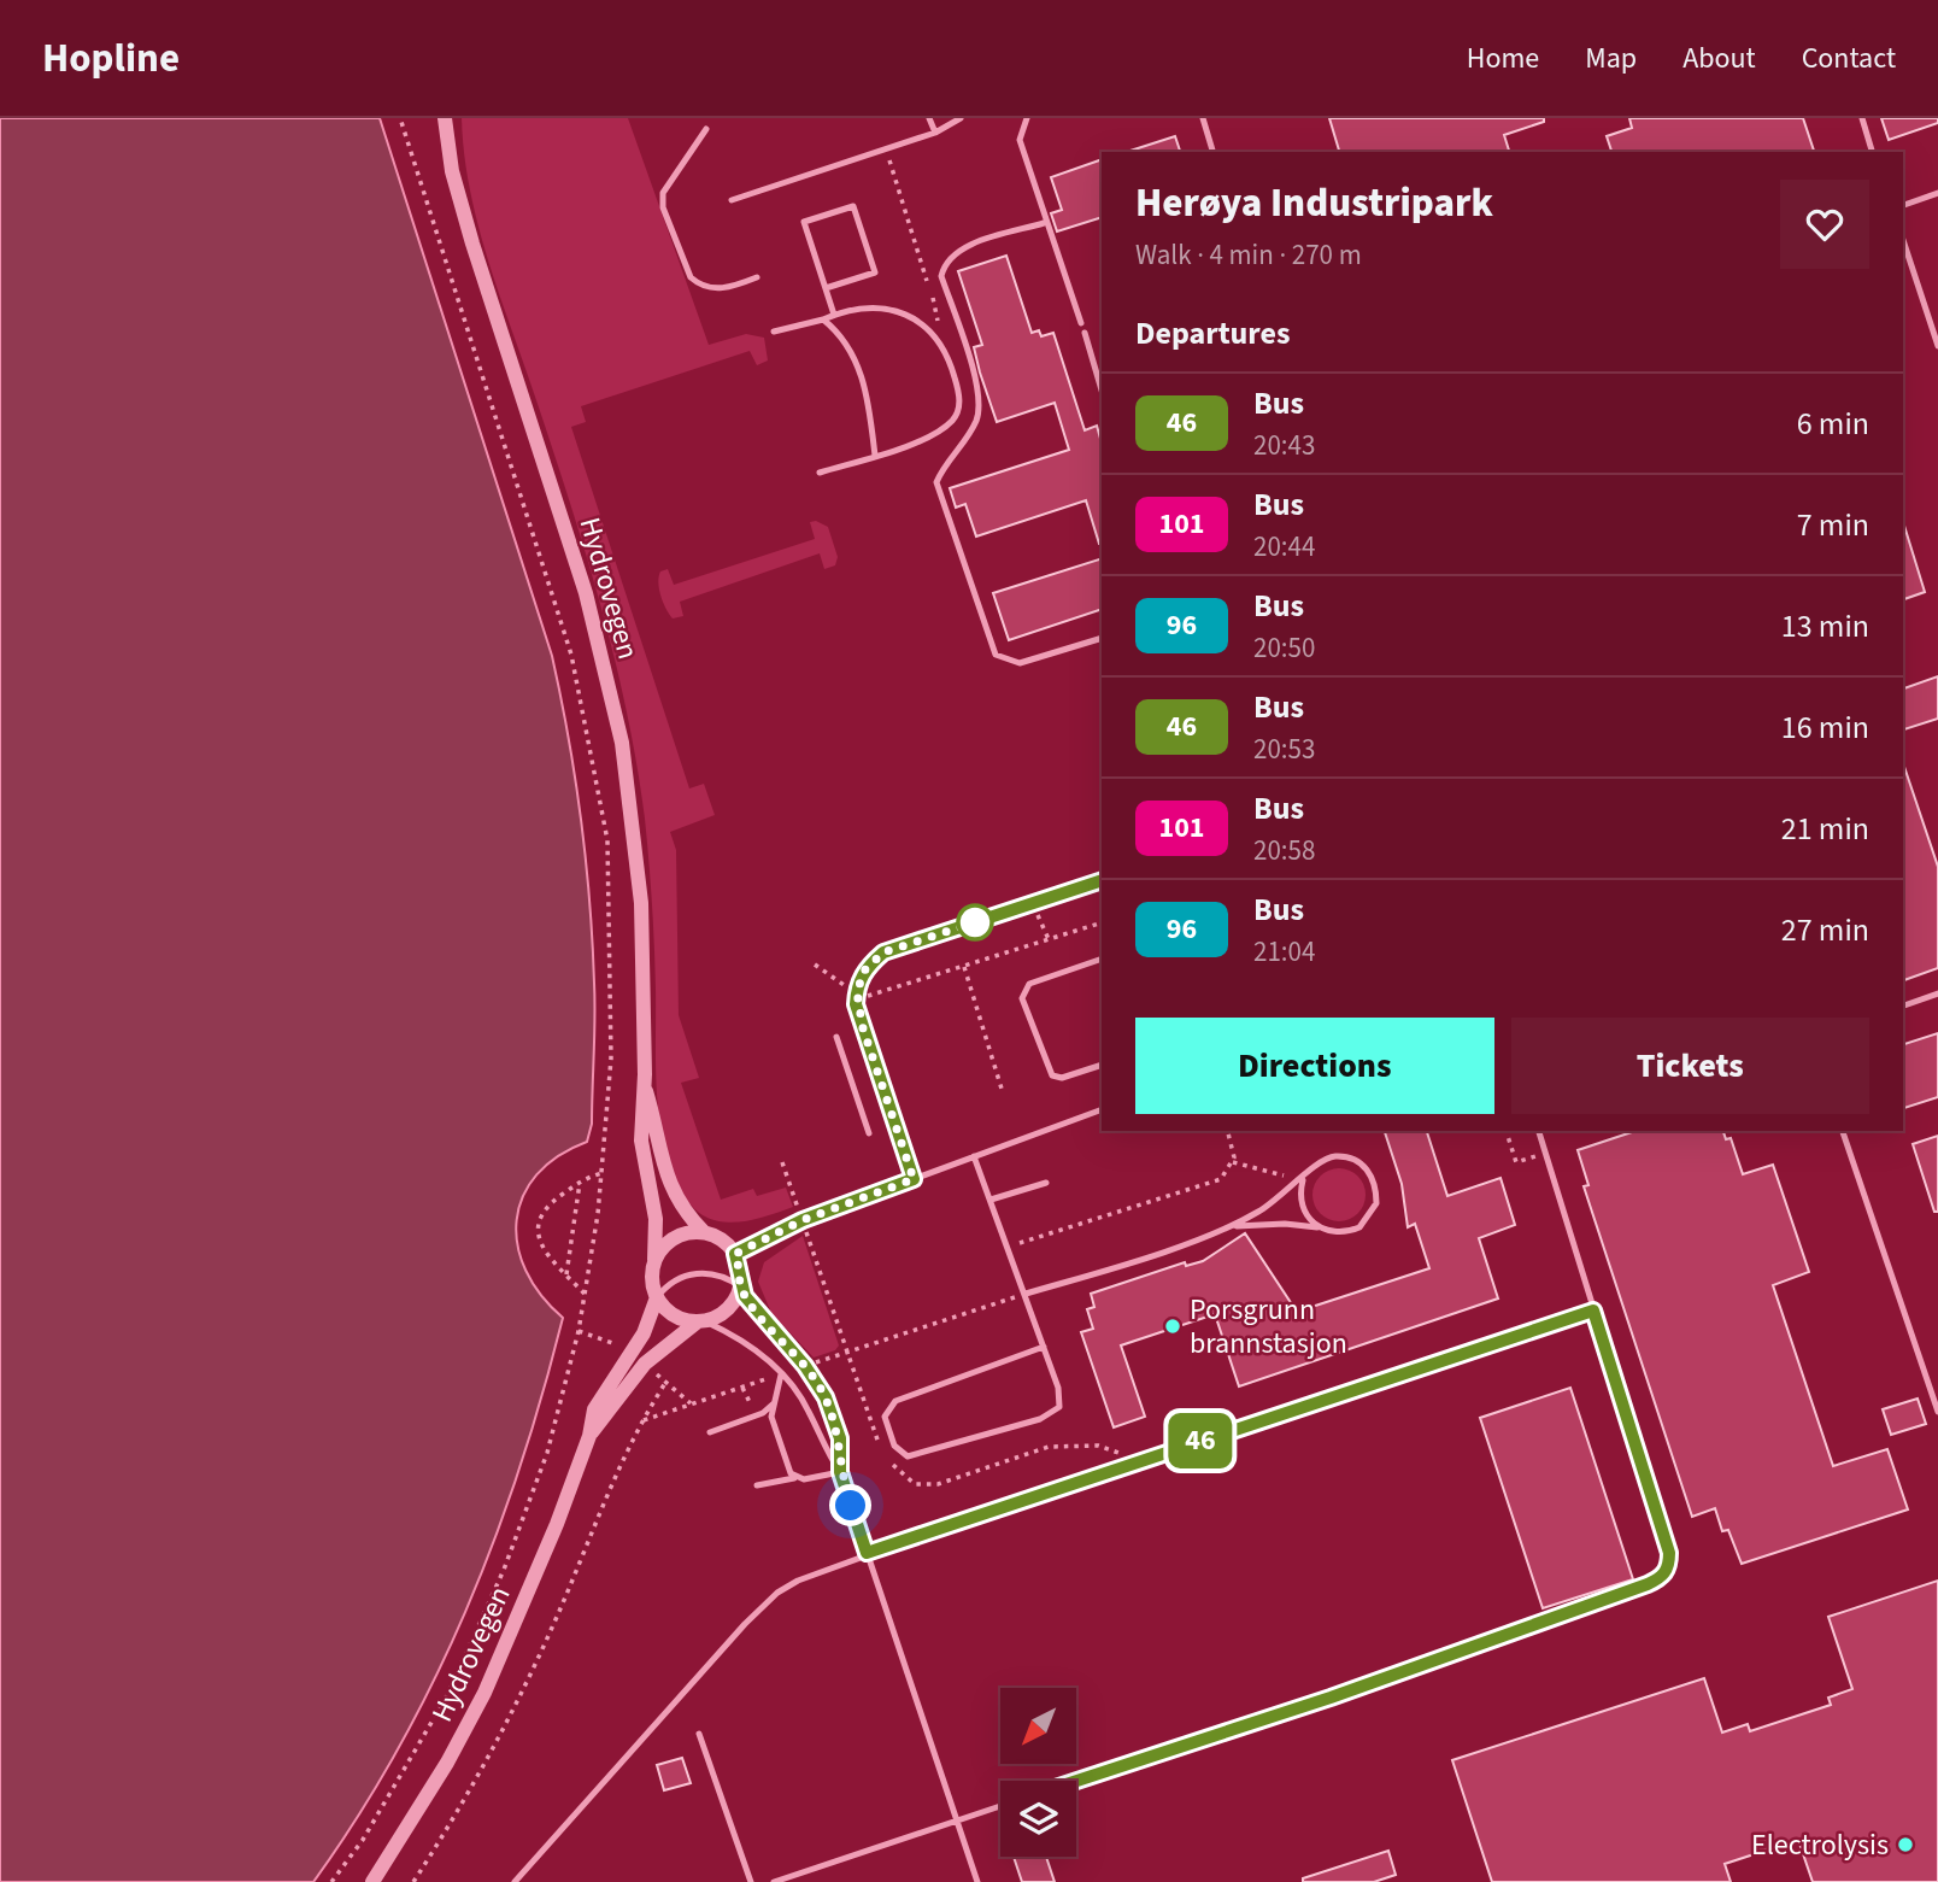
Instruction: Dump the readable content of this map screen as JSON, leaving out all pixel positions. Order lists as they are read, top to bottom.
{
  "streets": {
    "street": ["Hydrovegen"]
  },
  "places": ["Porsgrunn brannstasjon", "Electrolysis"],
  "lines": ["bus line 46"],
  "north": "bottom left",
  "page": {
    "header": "Hopline",
    "nav": [
      "Home",
      "Map",
      "About",
      "Contact"
    ],
    "on_map": "46",
    "heading": [
      ["Herøya Industripark", "Walk · 4 min · 270 m"],
      "Departures"
    ],
    "list": [
      {
        "mark": "46",
        "name": "Bus",
        "note": "20:43",
        "value": "6 min"
      },
      {
        "mark": "101",
        "name": "Bus",
        "note": "20:44",
        "value": "7 min"
      },
      {
        "mark": "96",
        "name": "Bus",
        "note": "20:50",
        "value": "13 min"
      },
      {
        "mark": "46",
        "name": "Bus",
        "note": "20:53",
        "value": "16 min"
      },
      {
        "mark": "101",
        "name": "Bus",
        "note": "20:58",
        "value": "21 min"
      },
      {
        "mark": "96",
        "name": "Bus",
        "note": "21:04",
        "value": "27 min"
      }
    ],
    "buttons": ["Directions", "Tickets"]
  }
}
